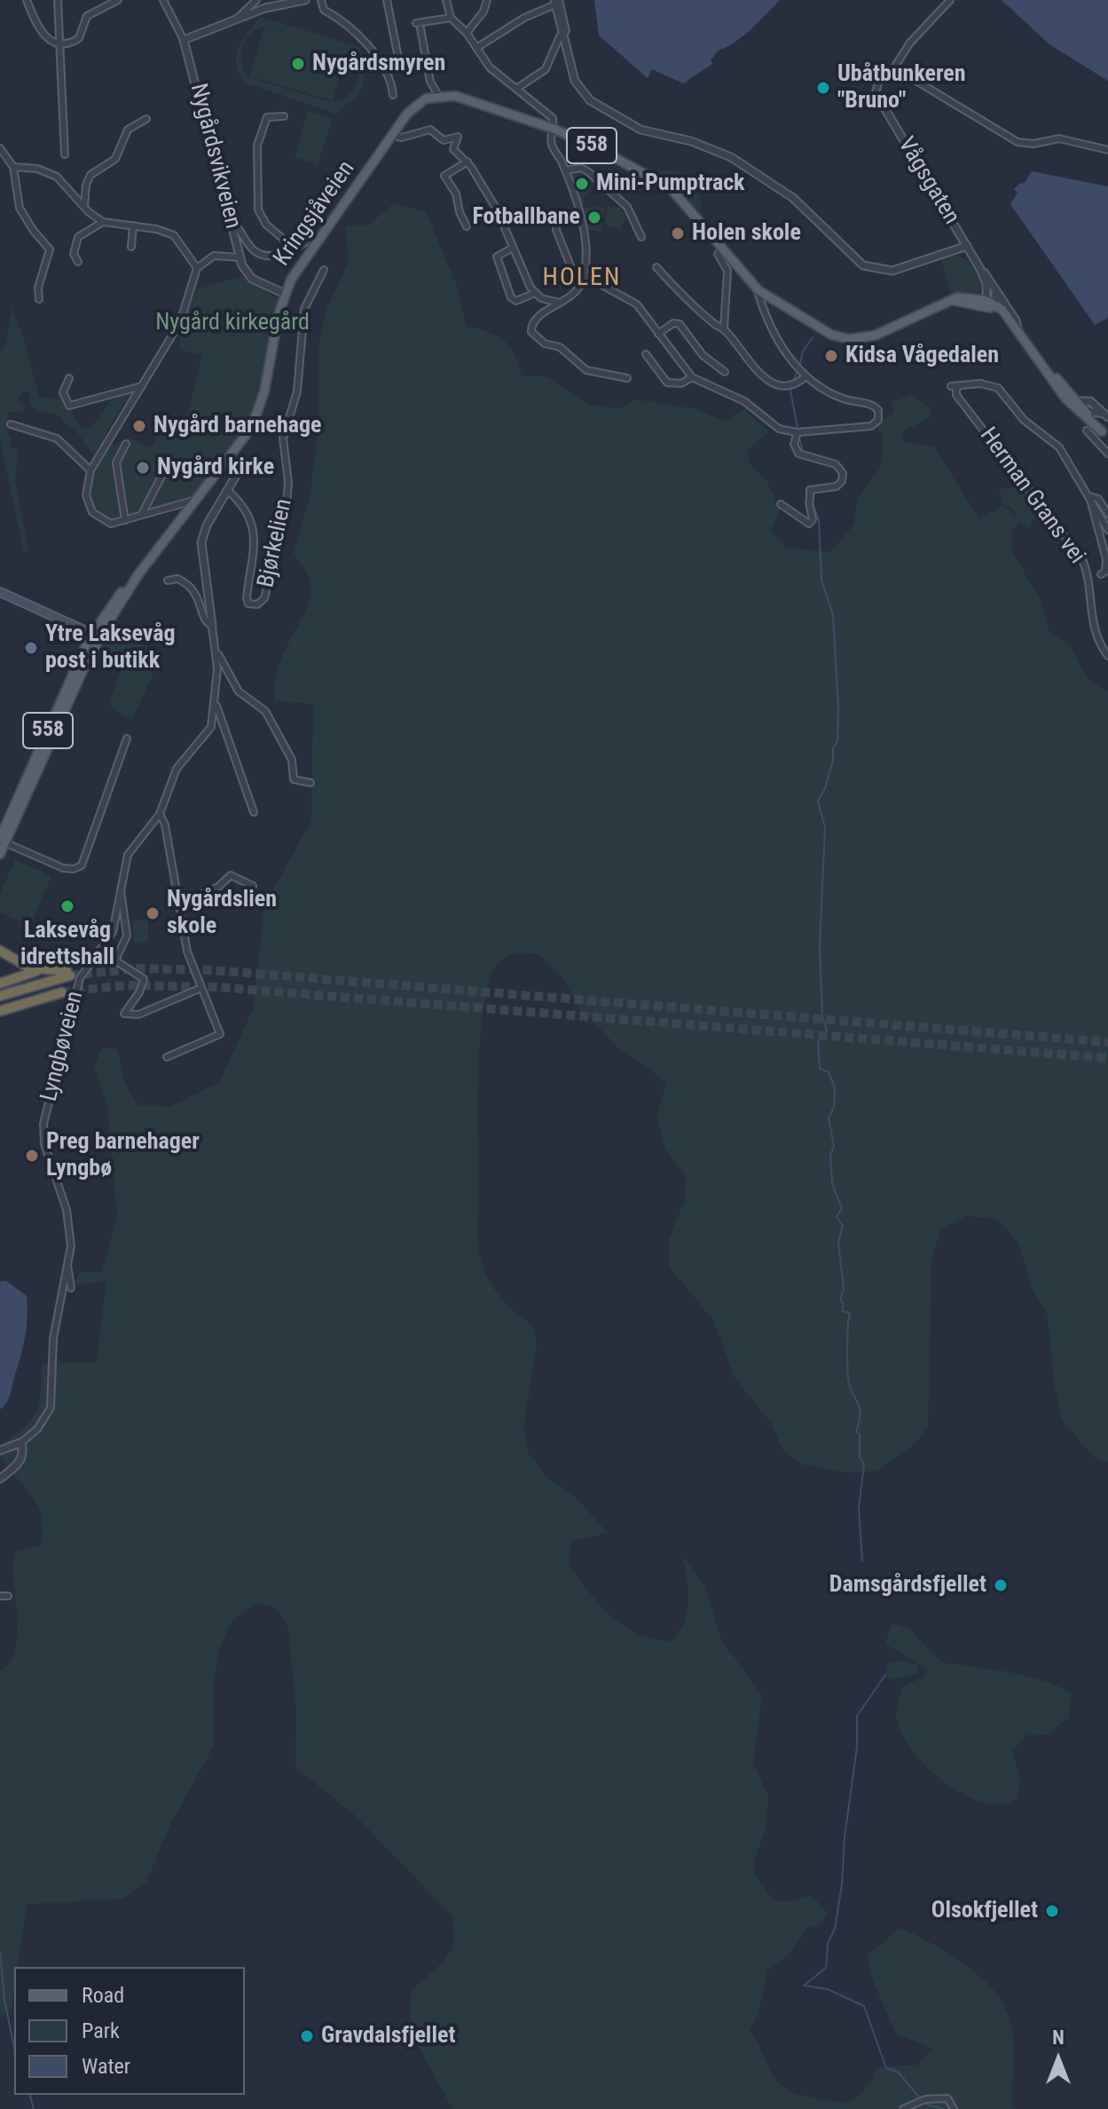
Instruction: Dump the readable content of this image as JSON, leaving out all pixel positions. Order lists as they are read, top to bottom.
{
  "streets": {
    "main road": ["558", "Kringsjåveien"],
    "street": [
      "Nygårdsvikveien",
      "Vågsgaten",
      "Herman Grans vei",
      "Bjørkelien",
      "Lyngbøveien"
    ]
  },
  "crossings": [
    ["558", "Vågsgaten"],
    ["558", "Kringsjåveien"],
    ["558", "Lyngbøveien"],
    ["Nygårdsvikveien", "Kringsjåveien"],
    ["Kringsjåveien", "Lyngbøveien"],
    ["Bjørkelien", "Lyngbøveien"]
  ],
  "districts": ["HOLEN"],
  "parks": ["Nygård kirkegård"],
  "places": [
    "Nygårdsmyren",
    "Ubåtbunkeren \"Bruno\"",
    "Mini-Pumptrack",
    "Fotballbane",
    "Holen skole",
    "Kidsa Vågedalen",
    "Nygård barnehage",
    "Nygård kirke",
    "Ytre Laksevåg post i butikk",
    "Laksevåg idrettshall",
    "Nygårdslien skole",
    "Preg barnehager Lyngbø",
    "Damsgårdsfjellet",
    "Olsokfjellet",
    "Gravdalsfjellet"
  ],
  "legend": ["Road", "Park", "Water"],
  "north": "top"
}
